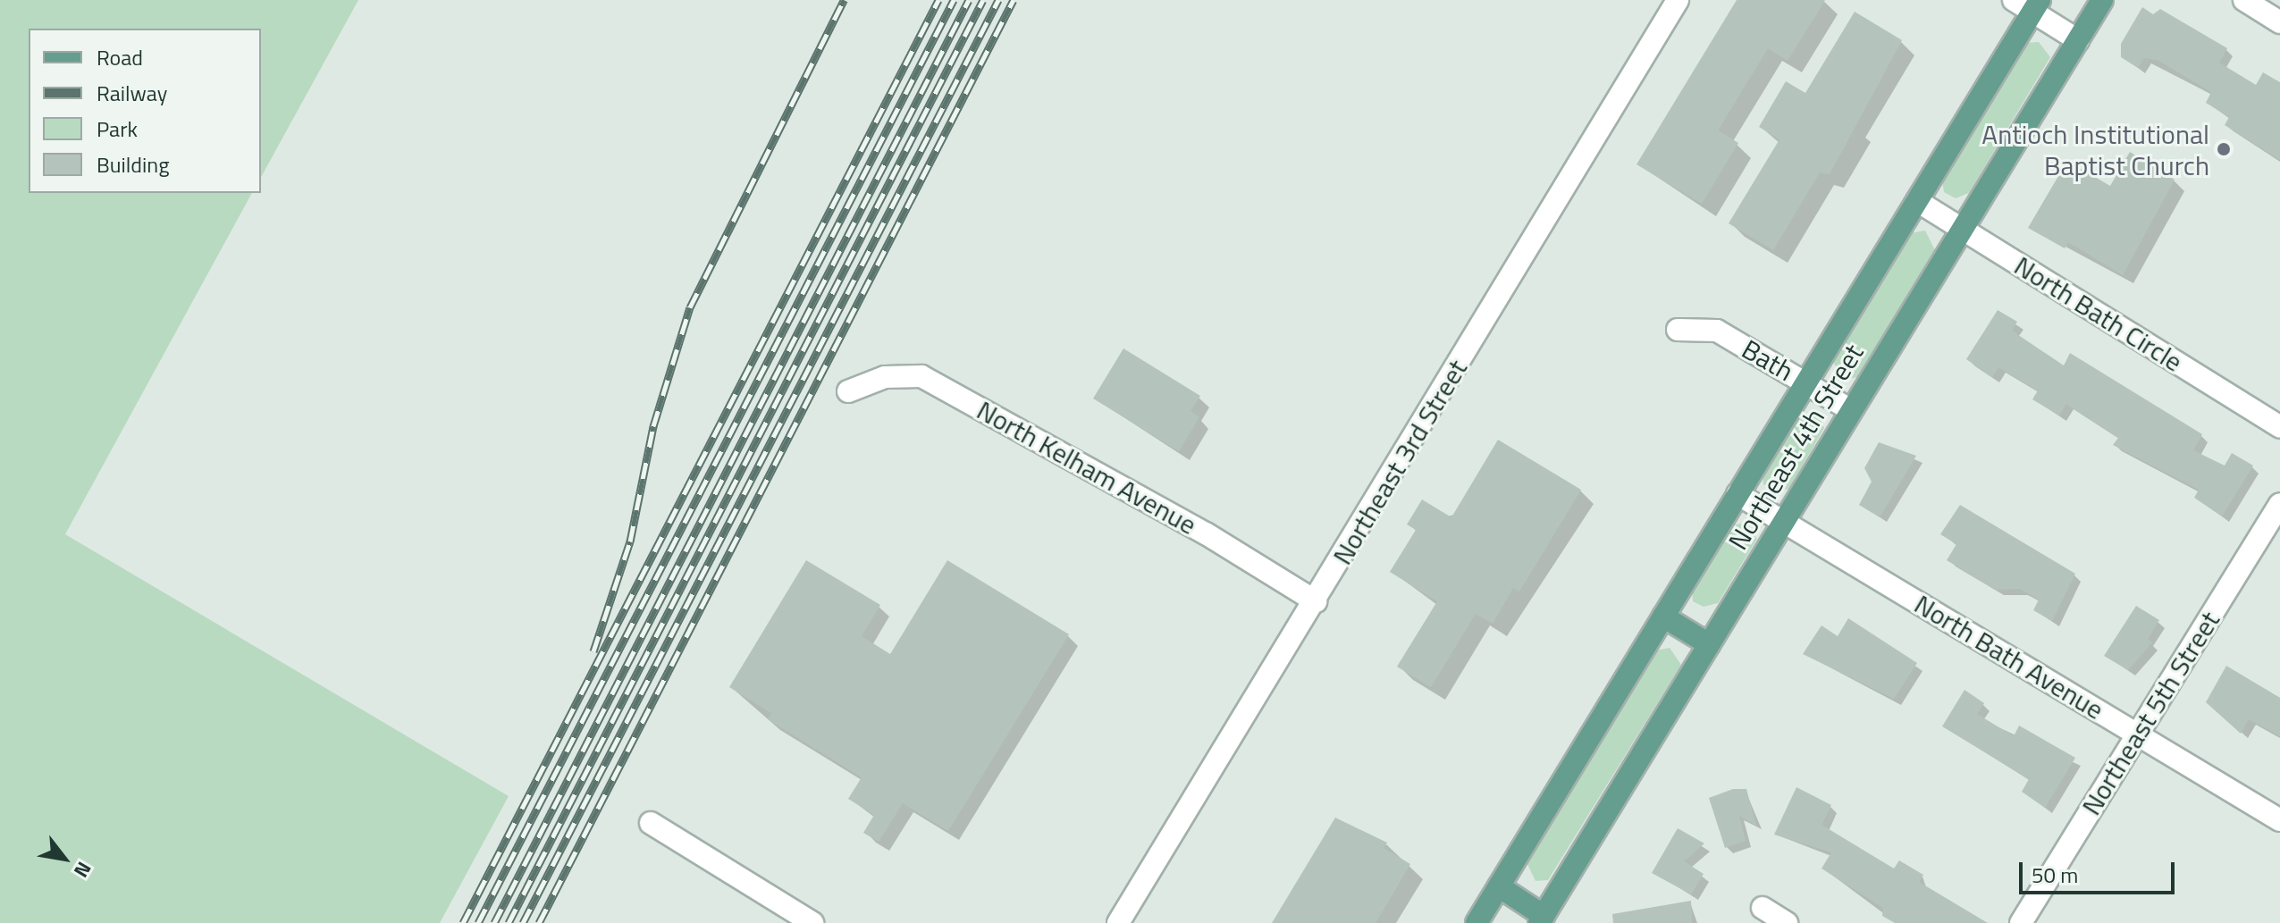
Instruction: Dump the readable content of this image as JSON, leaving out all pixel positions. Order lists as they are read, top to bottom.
{
  "streets": {
    "main road": ["Northeast 4th Street"],
    "street": [
      "North Bath Circle",
      "Bath",
      "Northeast 3rd Street",
      "North Kelham Avenue",
      "North Bath Avenue",
      "Northeast 5th Street"
    ]
  },
  "crossings": [
    ["North Bath Circle", "Northeast 4th Street"],
    ["Bath", "Northeast 4th Street"],
    ["Northeast 4th Street", "North Bath Avenue"],
    ["Northeast 3rd Street", "North Kelham Avenue"],
    ["North Bath Avenue", "Northeast 5th Street"]
  ],
  "places": ["Antioch Institutional Baptist Church"],
  "legend": [
    "Road",
    "Railway",
    "Park",
    "Building"
  ],
  "scale_bar": "50 m",
  "north": "bottom right"
}
